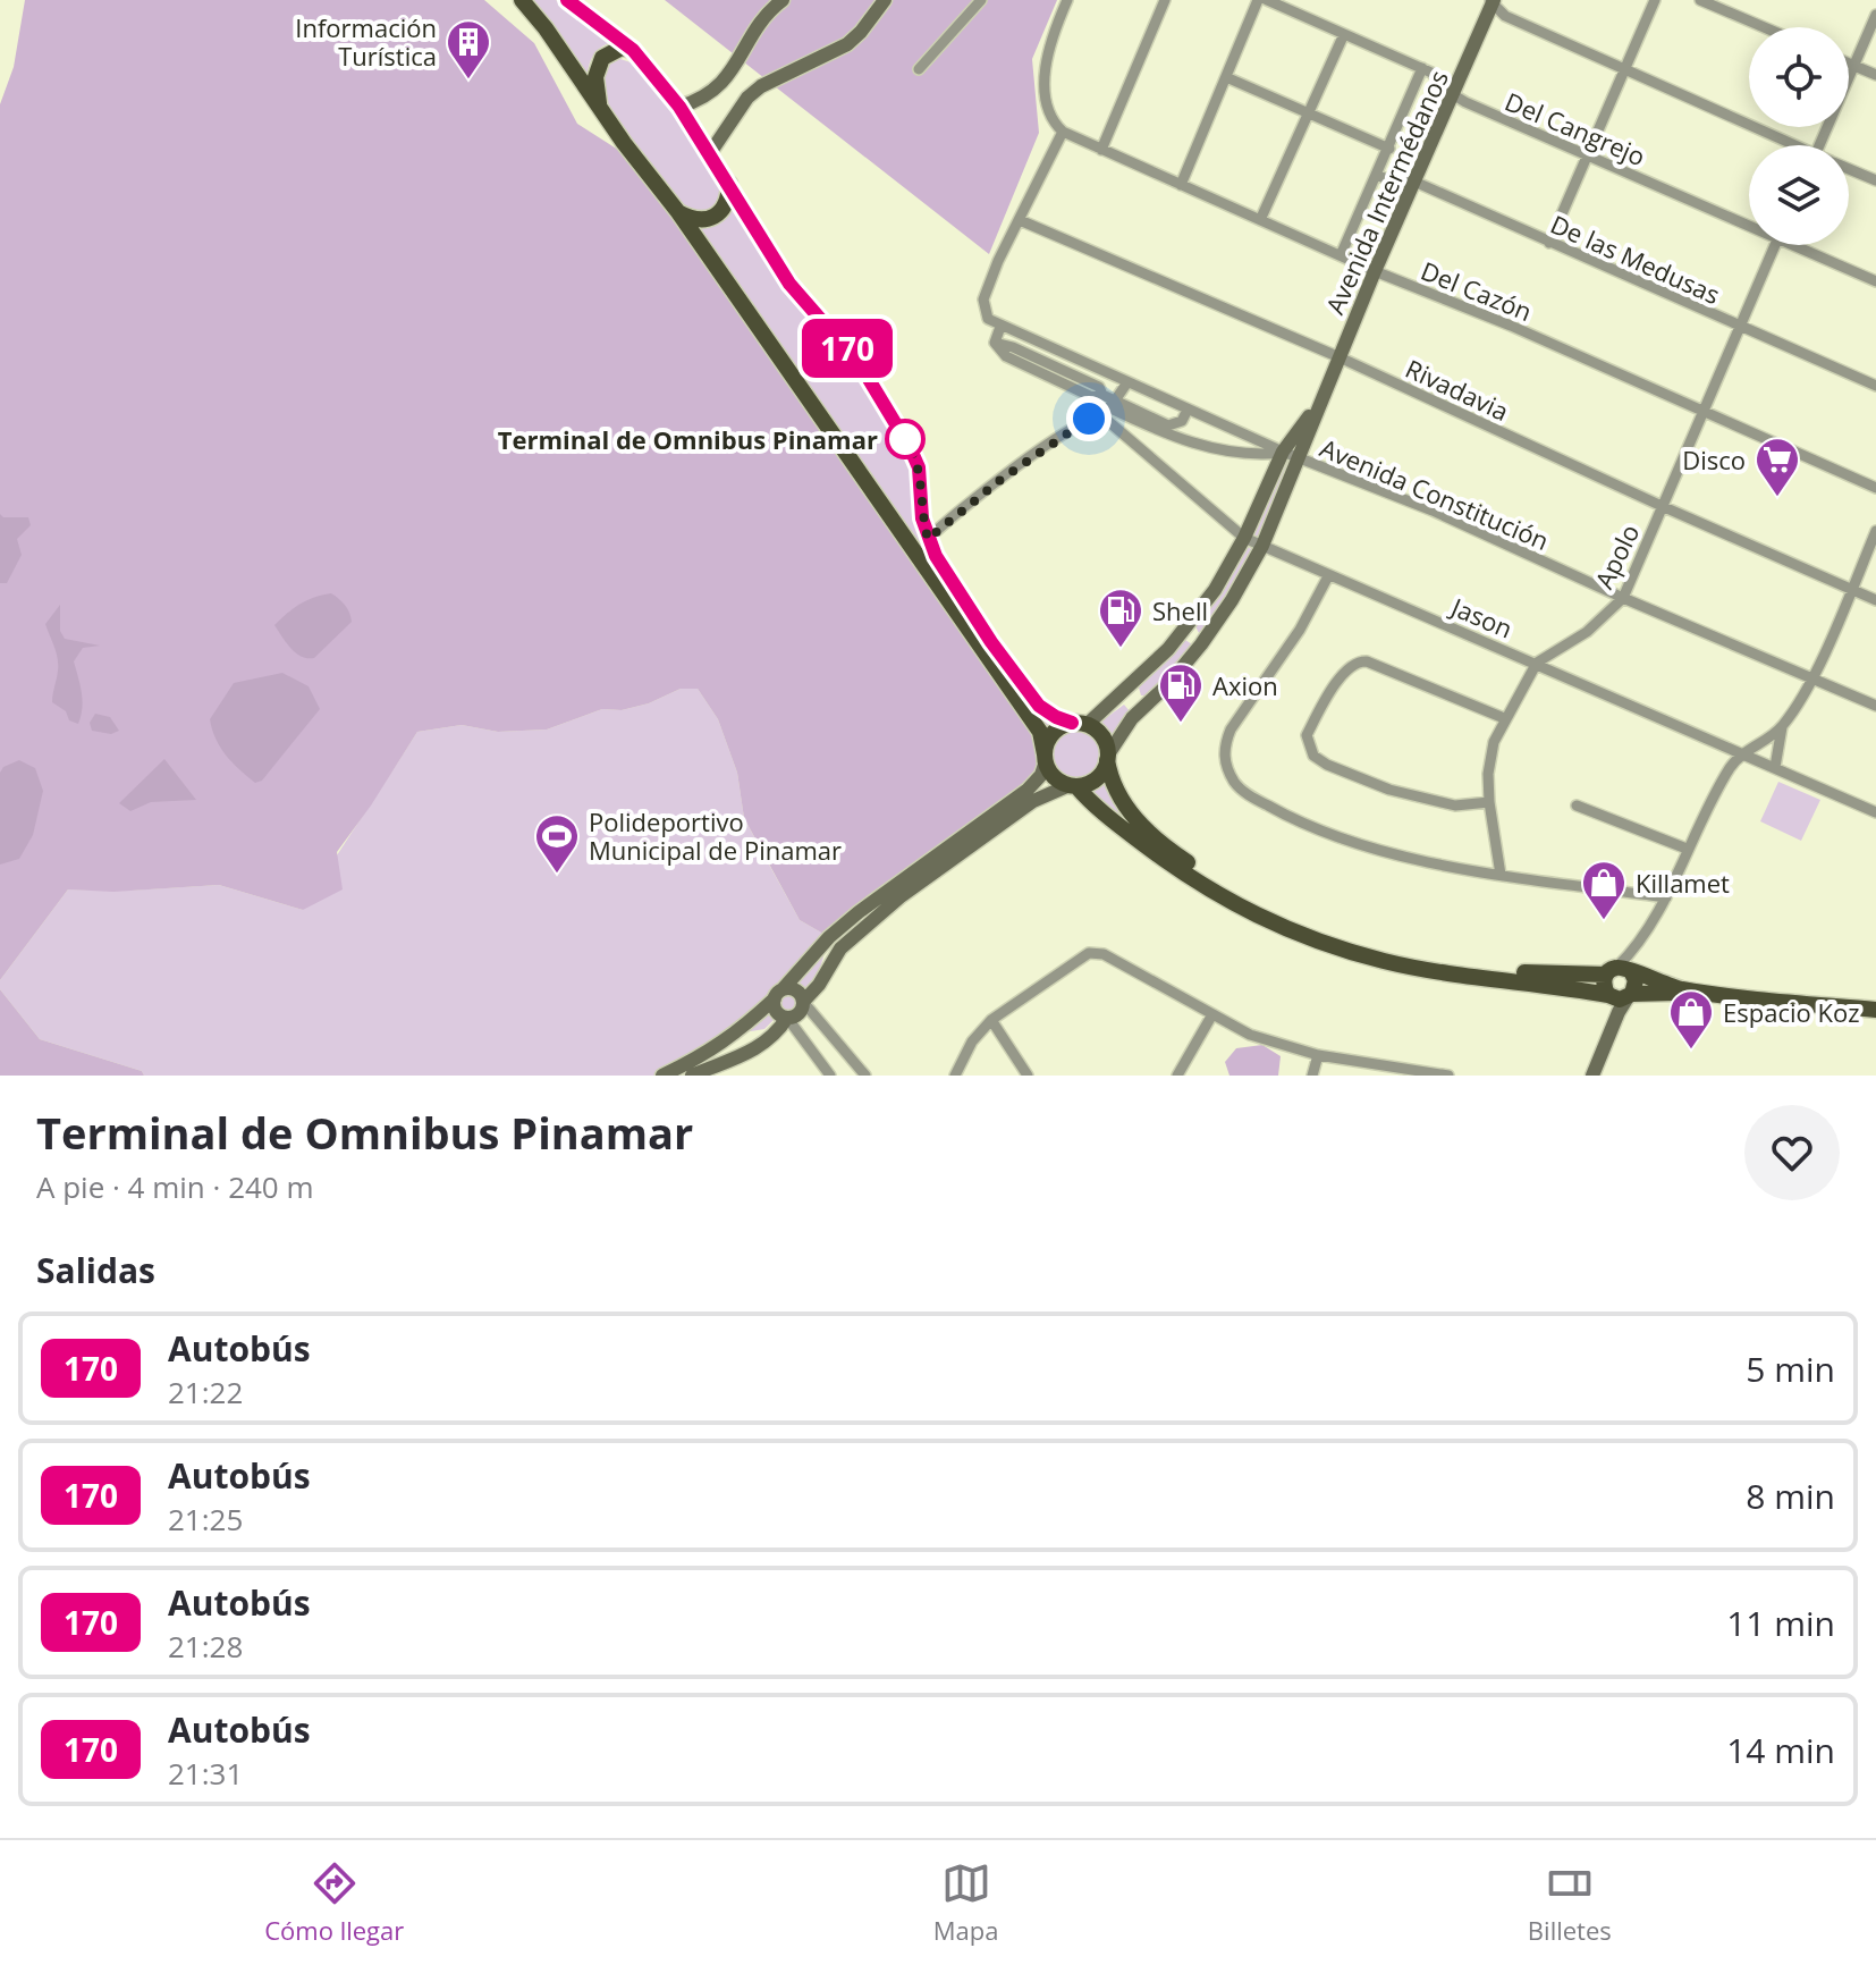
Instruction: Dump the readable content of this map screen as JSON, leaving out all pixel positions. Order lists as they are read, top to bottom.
{
  "streets": {
    "main road": ["Avenida Intermédanos"],
    "street": [
      "Del Cangrejo",
      "De las Medusas",
      "Del Cazón",
      "Rivadavia",
      "Avenida Constitución",
      "Apolo",
      "Jason"
    ]
  },
  "crossings": [
    ["Del Cangrejo", "Avenida Intermédanos"],
    ["Avenida Intermédanos", "De las Medusas"],
    ["Avenida Intermédanos", "Del Cazón"],
    ["Avenida Intermédanos", "Rivadavia"],
    ["Avenida Intermédanos", "Avenida Constitución"],
    ["Avenida Intermédanos", "Jason"],
    ["De las Medusas", "Apolo"],
    ["Del Cazón", "Apolo"],
    ["Rivadavia", "Avenida Constitución"],
    ["Rivadavia", "Apolo"],
    ["Avenida Constitución", "Apolo"],
    ["Apolo", "Jason"]
  ],
  "places": {
    "building": ["Información Turística"],
    "other": ["Terminal de Omnibus Pinamar"],
    "supermarket": ["Disco"],
    "fuel station": ["Shell", "Axion"],
    "sports": ["Polideportivo Municipal de Pinamar"],
    "shop": ["Killamet", "Espacio Koz"]
  },
  "lines": ["bus line 170"],
  "page": {
    "on_map": "170",
    "heading": [
      ["Terminal de Omnibus Pinamar", "A pie · 4 min · 240 m"],
      "Salidas"
    ],
    "list": [
      {
        "mark": "170",
        "name": "Autobús",
        "note": "21:22",
        "value": "5 min"
      },
      {
        "mark": "170",
        "name": "Autobús",
        "note": "21:25",
        "value": "8 min"
      },
      {
        "mark": "170",
        "name": "Autobús",
        "note": "21:28",
        "value": "11 min"
      },
      {
        "mark": "170",
        "name": "Autobús",
        "note": "21:31",
        "value": "14 min"
      }
    ],
    "tabs": ["Cómo llegar", "Mapa", "Billetes"]
  }
}
